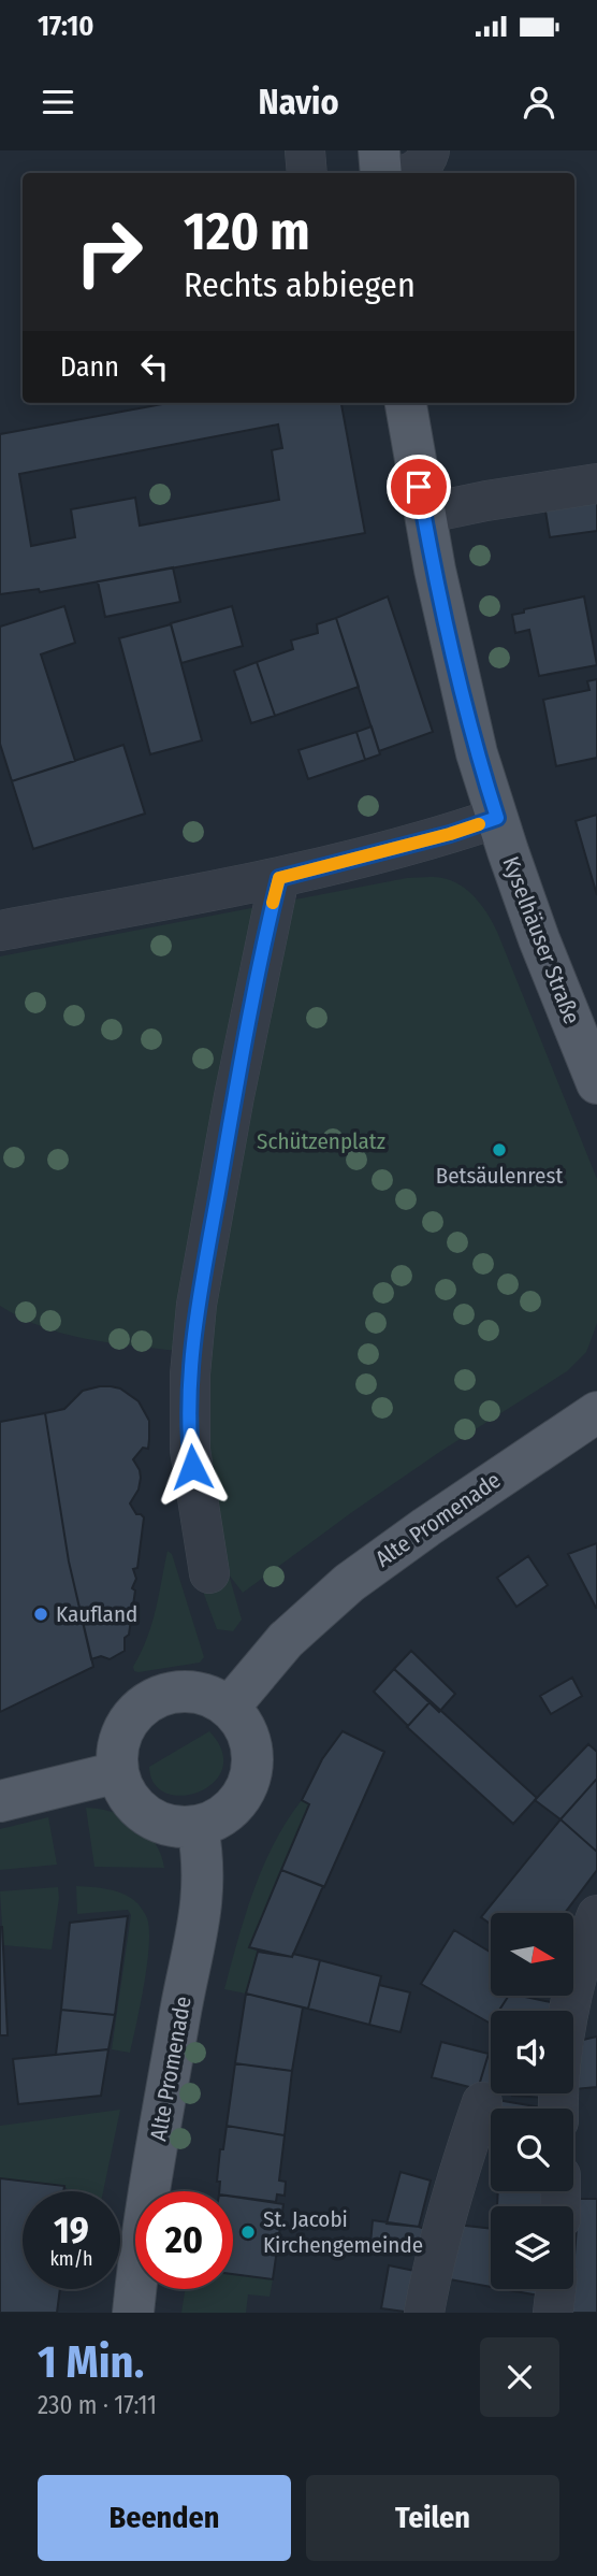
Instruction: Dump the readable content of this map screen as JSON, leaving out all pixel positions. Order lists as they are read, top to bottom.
{
  "streets": {
    "main road": ["Kyselhäuser Straße", "Alte Promenade"]
  },
  "parks": ["Schützenplatz"],
  "places": ["Betsäulenrest", "Kaufland", "St. Jacobi Kirchengemeinde"],
  "north": "right",
  "page": {
    "status": "17:10",
    "header": "Navio",
    "turn": ["120 m", "Rechts abbiegen"],
    "then": "Dann",
    "speed": "19 km/h",
    "limit": "20",
    "heading": ["1 Min.", "230 m · 17:11"],
    "buttons": ["Beenden", "Teilen"]
  }
}
